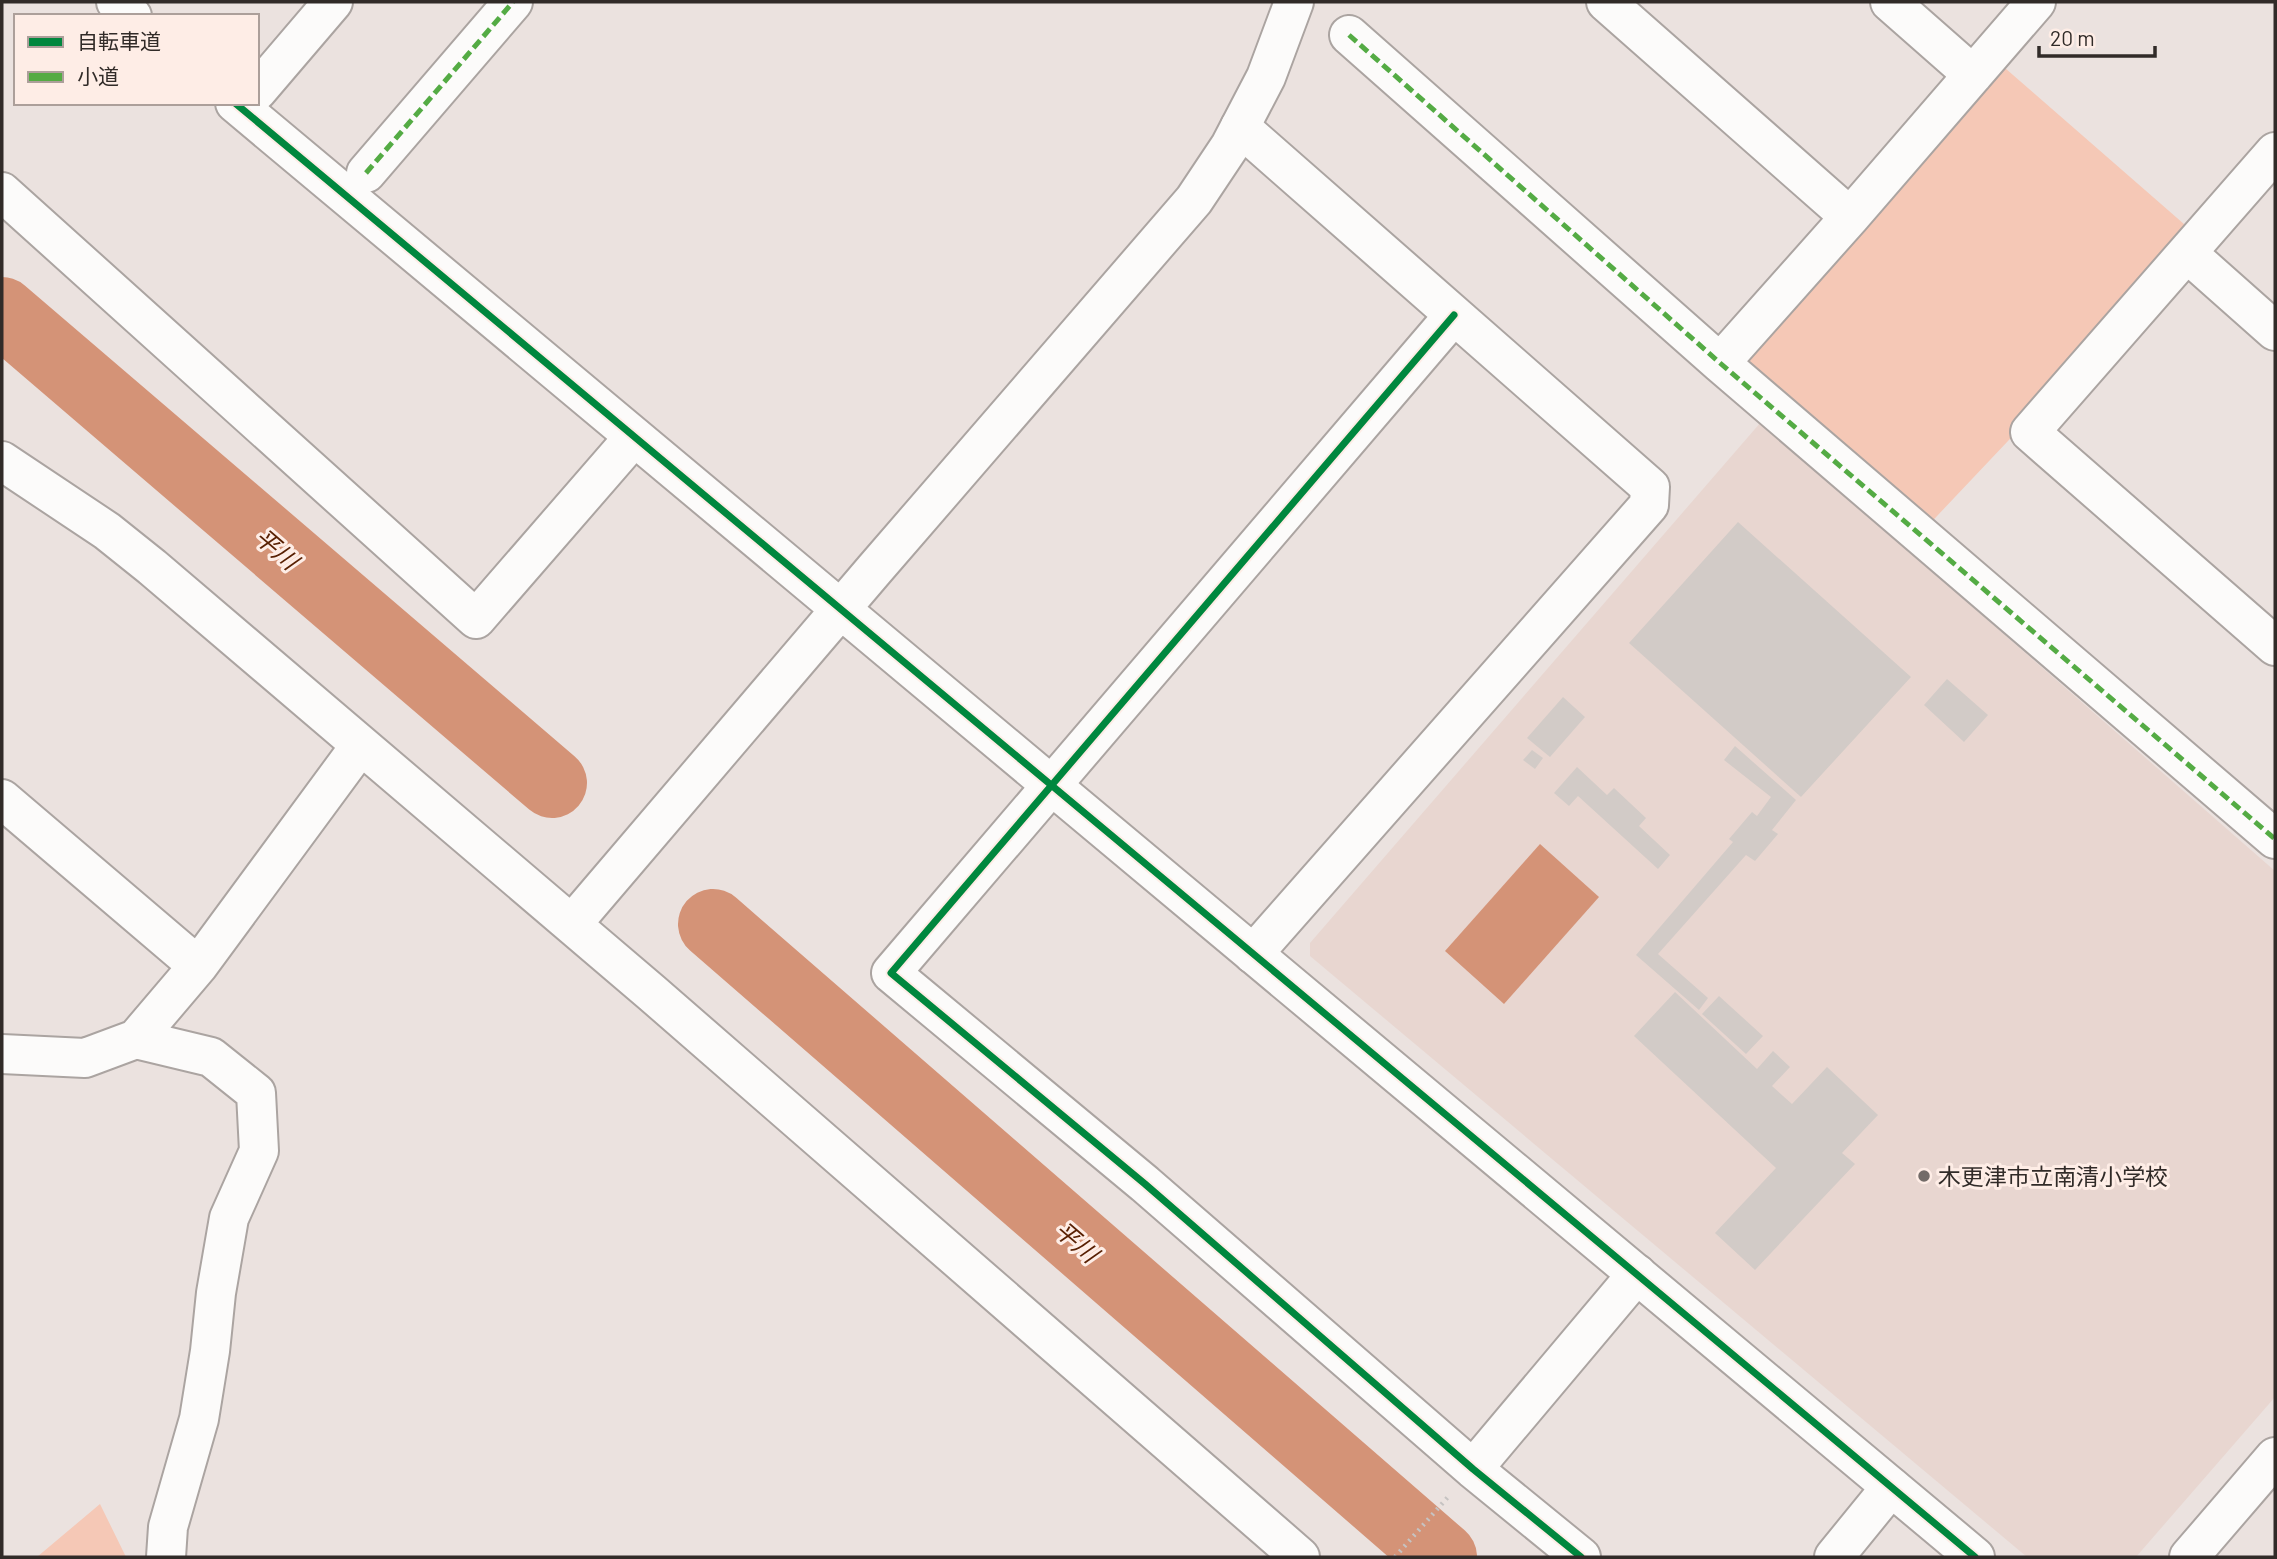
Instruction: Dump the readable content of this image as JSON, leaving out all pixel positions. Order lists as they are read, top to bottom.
{
  "water": ["平川"],
  "places": ["木更津市立南清小学校"],
  "legend": ["自転車道", "小道"],
  "scale_bar": "20 m"
}
